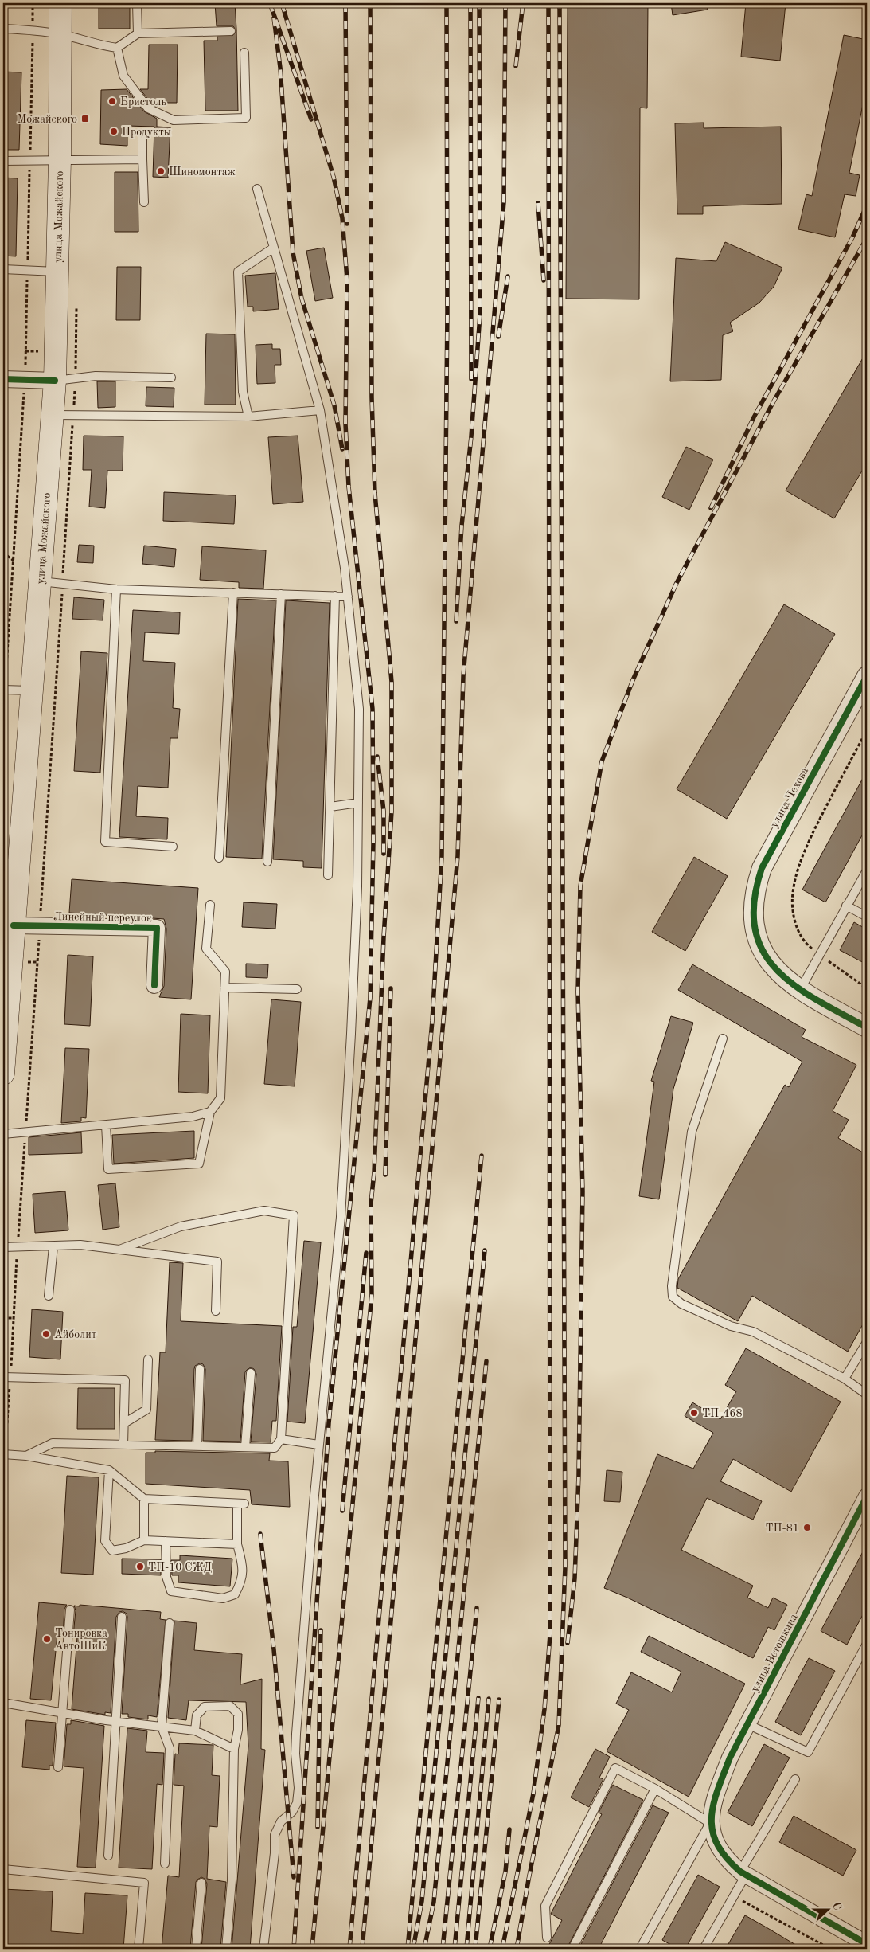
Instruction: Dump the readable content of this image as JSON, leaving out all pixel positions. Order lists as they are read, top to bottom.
{
  "streets": {
    "main road": ["улица Можайского"],
    "street": ["улица Чехова", "Линейный переулок", "улица Ветошкина"]
  },
  "crossings": [
    ["улица Можайского", "Линейный переулок"]
  ],
  "places": {
    "other": [
      "Бристоль",
      "Продукты",
      "Шиномонтаж",
      "Айболит",
      "ТП-468",
      "ТП-81",
      "ТП-10 СЖД",
      "Тонировка АвтоШиК"
    ],
    "transit": ["Можайского"]
  },
  "north": "right"
}
